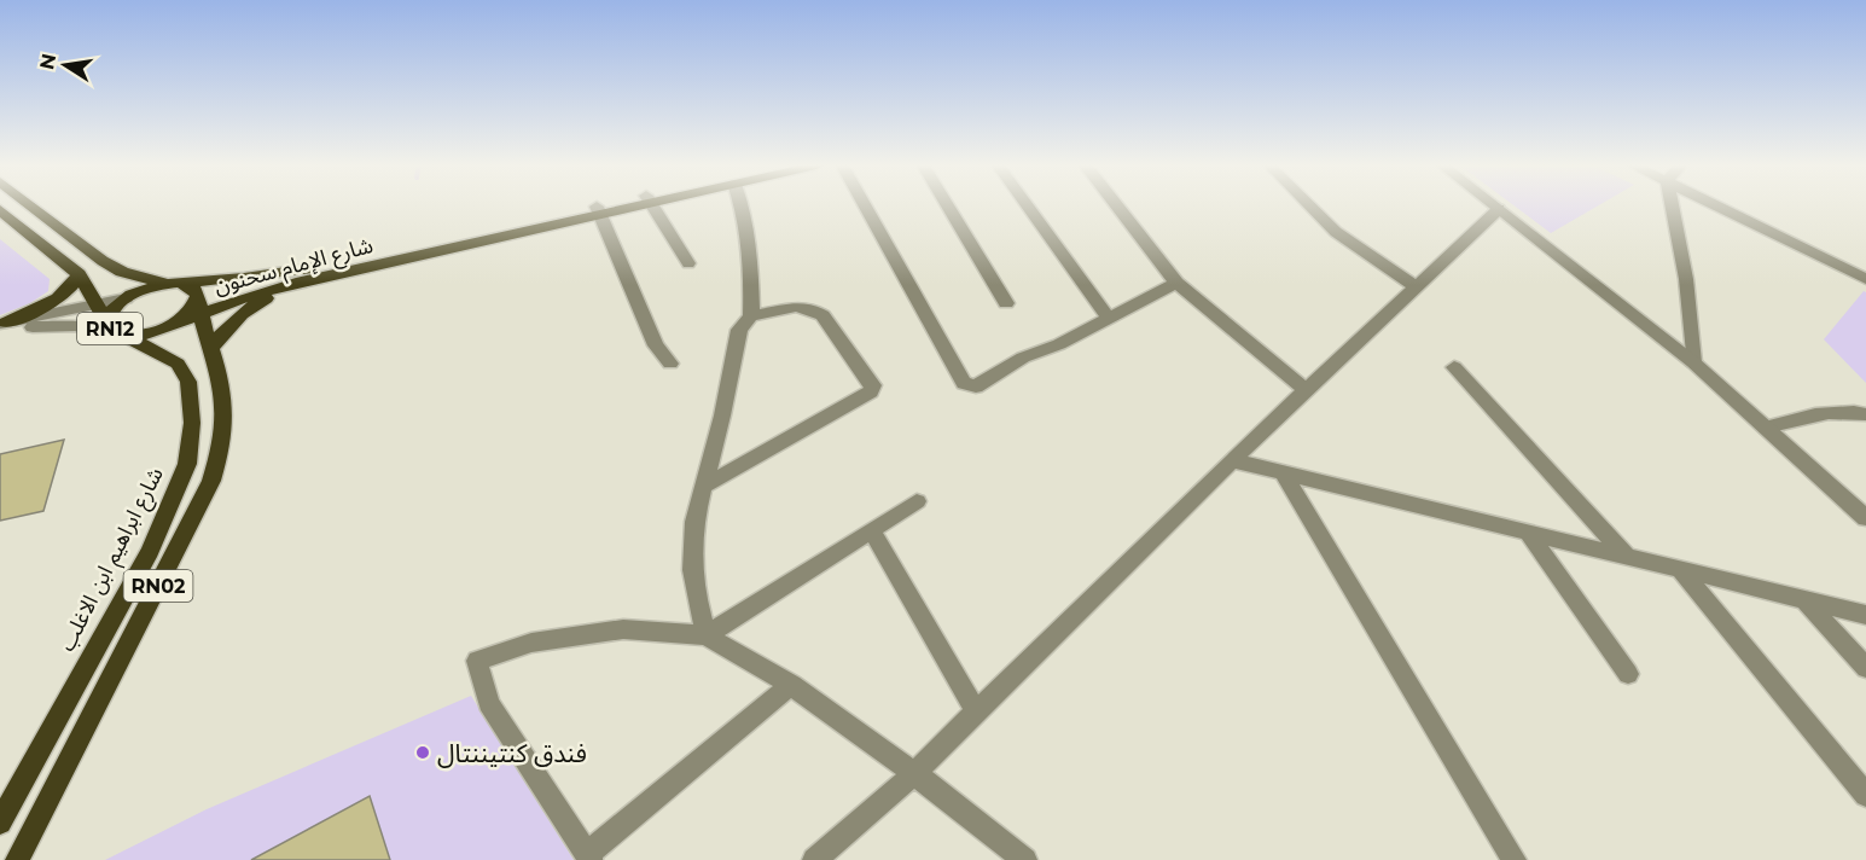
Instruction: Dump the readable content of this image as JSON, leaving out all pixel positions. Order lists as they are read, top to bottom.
{
  "streets": {
    "main road": [
      "شارع الإمام سحنون",
      "RN12",
      "شارع ابراهيم ابن الاغلب",
      "RN02"
    ]
  },
  "crossings": [
    ["شارع الإمام سحنون", "RN12"],
    ["شارع الإمام سحنون", "RN02"],
    ["RN12", "شارع ابراهيم ابن الاغلب"],
    ["RN12", "RN02"]
  ],
  "places": ["فندق كنتيننتال"],
  "north": "left"
}
